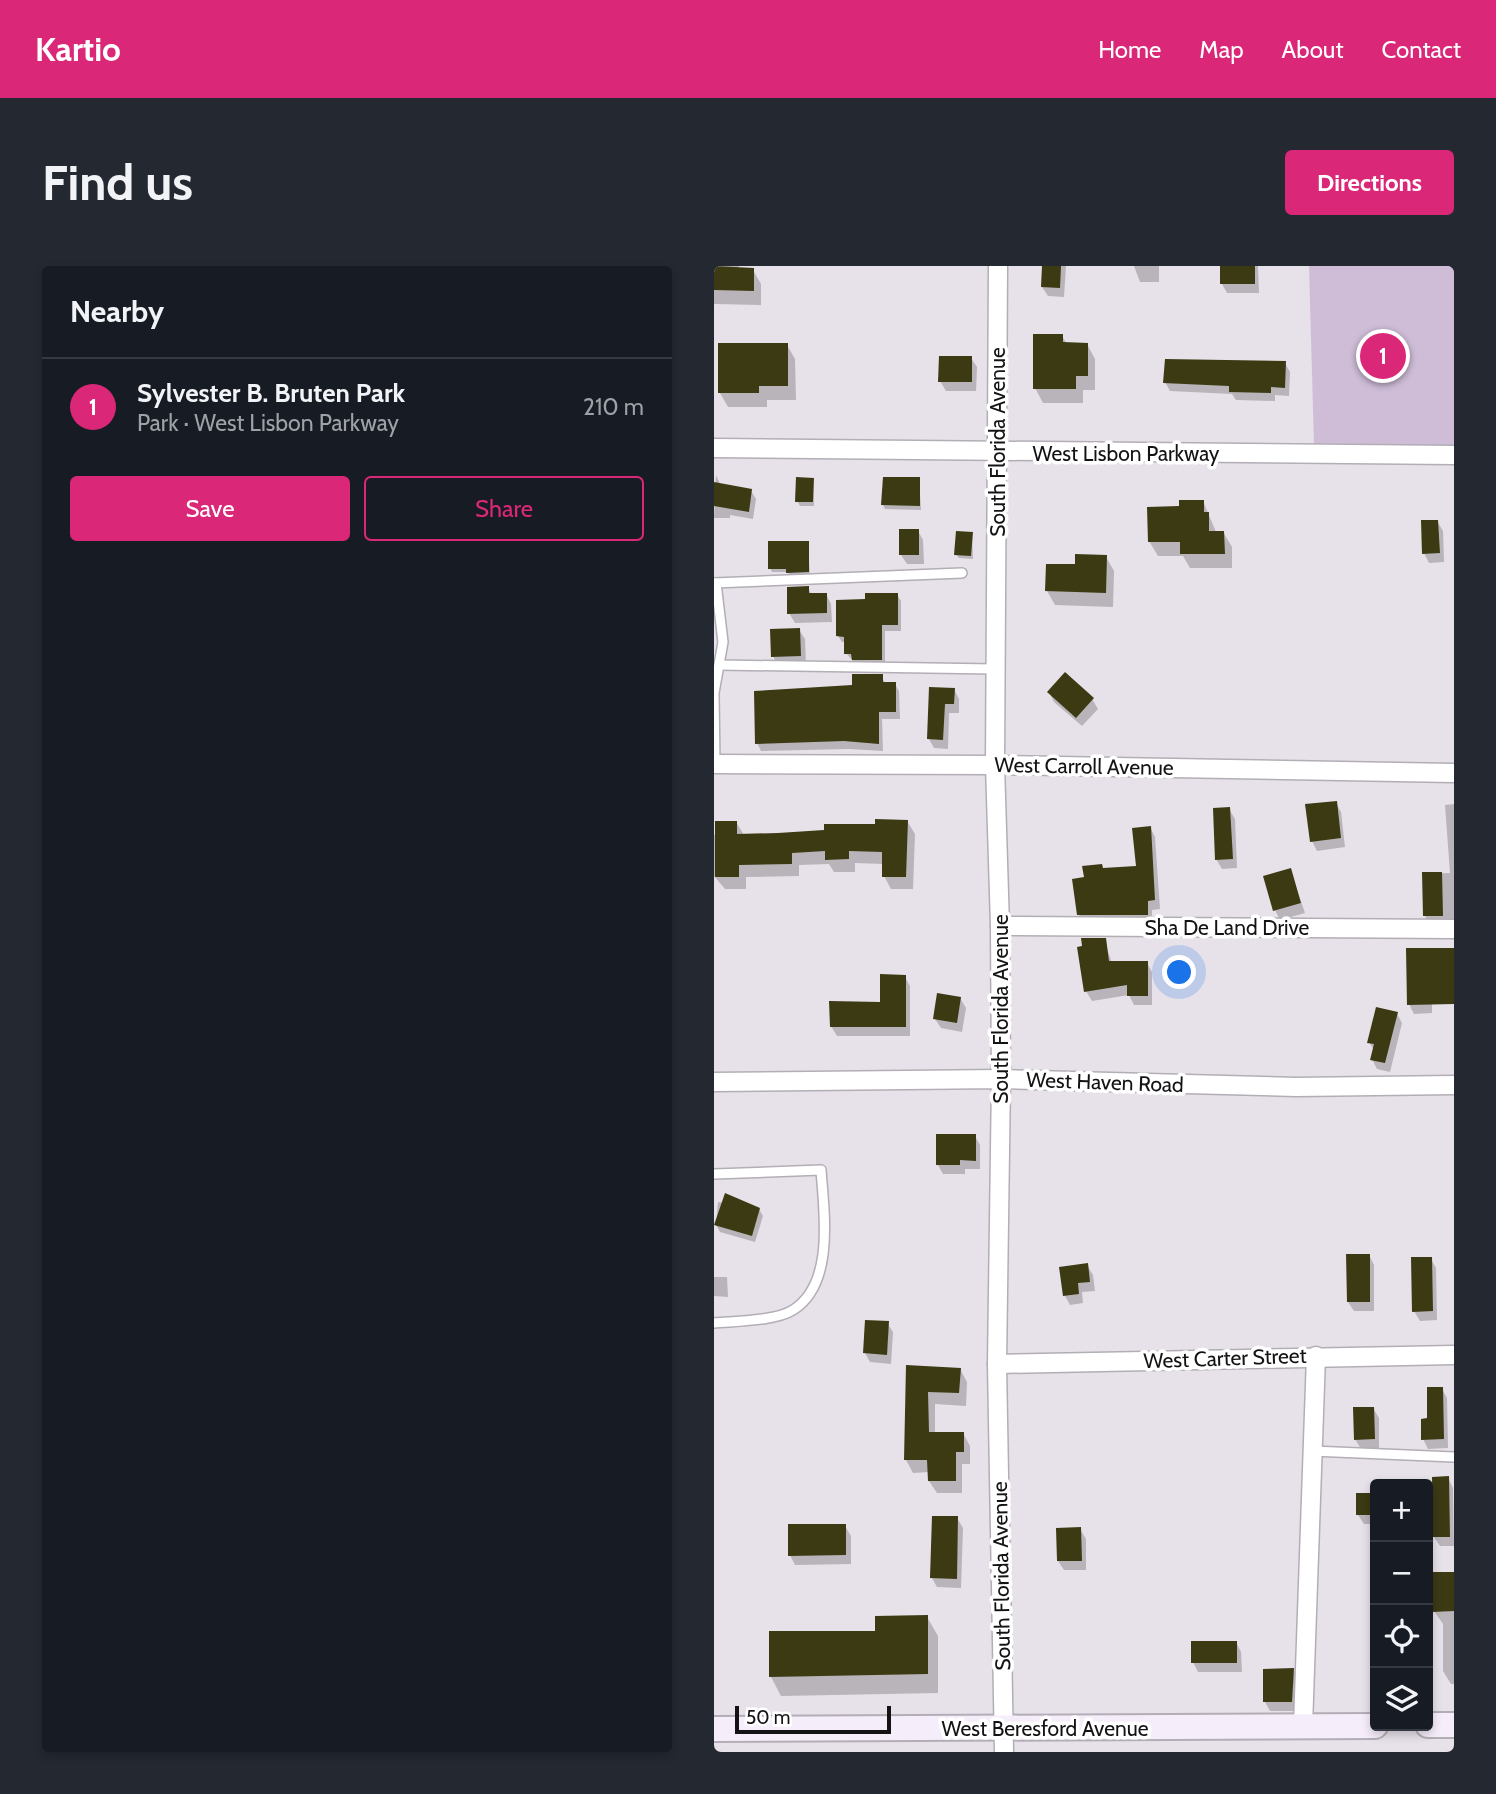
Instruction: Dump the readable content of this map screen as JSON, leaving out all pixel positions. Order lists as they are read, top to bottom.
{
  "streets": {
    "street": [
      "South Florida Avenue",
      "West Lisbon Parkway",
      "West Carroll Avenue",
      "Sha De Land Drive",
      "West Haven Road",
      "West Carter Street",
      "West Beresford Avenue"
    ]
  },
  "crossings": [
    ["South Florida Avenue", "West Lisbon Parkway"],
    ["South Florida Avenue", "West Carroll Avenue"],
    ["South Florida Avenue", "Sha De Land Drive"],
    ["South Florida Avenue", "West Haven Road"],
    ["South Florida Avenue", "West Carter Street"],
    ["South Florida Avenue", "West Beresford Avenue"]
  ],
  "scale_bar": "50 m",
  "page": {
    "header": "Kartio",
    "nav": [
      "Home",
      "Map",
      "About",
      "Contact"
    ],
    "buttons": [
      "Directions",
      ["Save", "Share"]
    ],
    "title": "Find us",
    "heading": "Nearby",
    "pins": "1",
    "list": [
      {
        "mark": "1",
        "name": "Sylvester B. Bruten Park",
        "note": "Park · West Lisbon Parkway",
        "value": "210 m"
      }
    ],
    "map_buttons": ["+", "−"],
    "scale": "50 m"
  }
}
